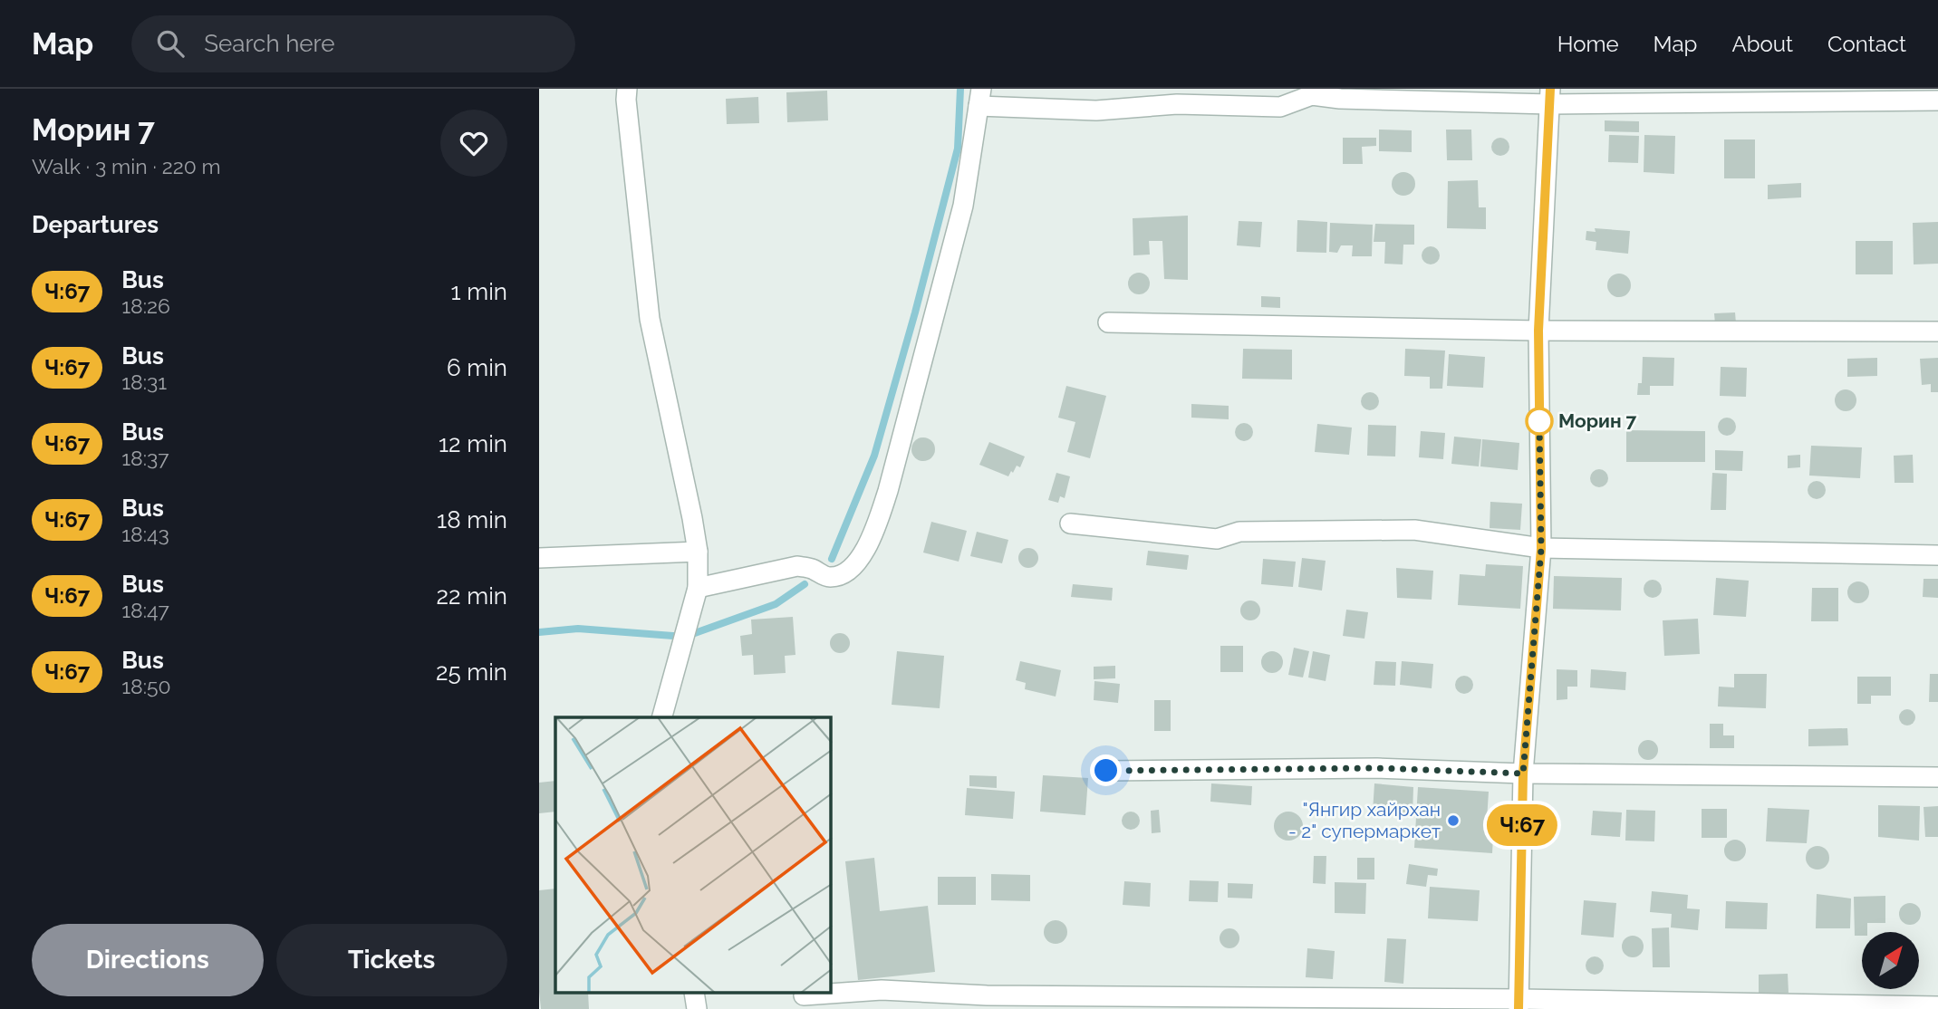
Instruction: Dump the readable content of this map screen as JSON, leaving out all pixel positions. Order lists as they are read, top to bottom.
{
  "places": ["Морин 7", "\"Янгир хайрхан - 2\" супермаркет"],
  "lines": ["bus line Ч:67"],
  "north": "top right",
  "page": {
    "header": "Map",
    "search": "Search here",
    "nav": [
      "Home",
      "Map",
      "About",
      "Contact"
    ],
    "heading": [
      ["Морин 7", "Walk · 3 min · 220 m"],
      "Departures"
    ],
    "on_map": "Ч:67",
    "list": [
      {
        "mark": "Ч:67",
        "name": "Bus",
        "note": "18:26",
        "value": "1 min"
      },
      {
        "mark": "Ч:67",
        "name": "Bus",
        "note": "18:31",
        "value": "6 min"
      },
      {
        "mark": "Ч:67",
        "name": "Bus",
        "note": "18:37",
        "value": "12 min"
      },
      {
        "mark": "Ч:67",
        "name": "Bus",
        "note": "18:43",
        "value": "18 min"
      },
      {
        "mark": "Ч:67",
        "name": "Bus",
        "note": "18:47",
        "value": "22 min"
      },
      {
        "mark": "Ч:67",
        "name": "Bus",
        "note": "18:50",
        "value": "25 min"
      }
    ],
    "buttons": ["Directions", "Tickets"]
  }
}
